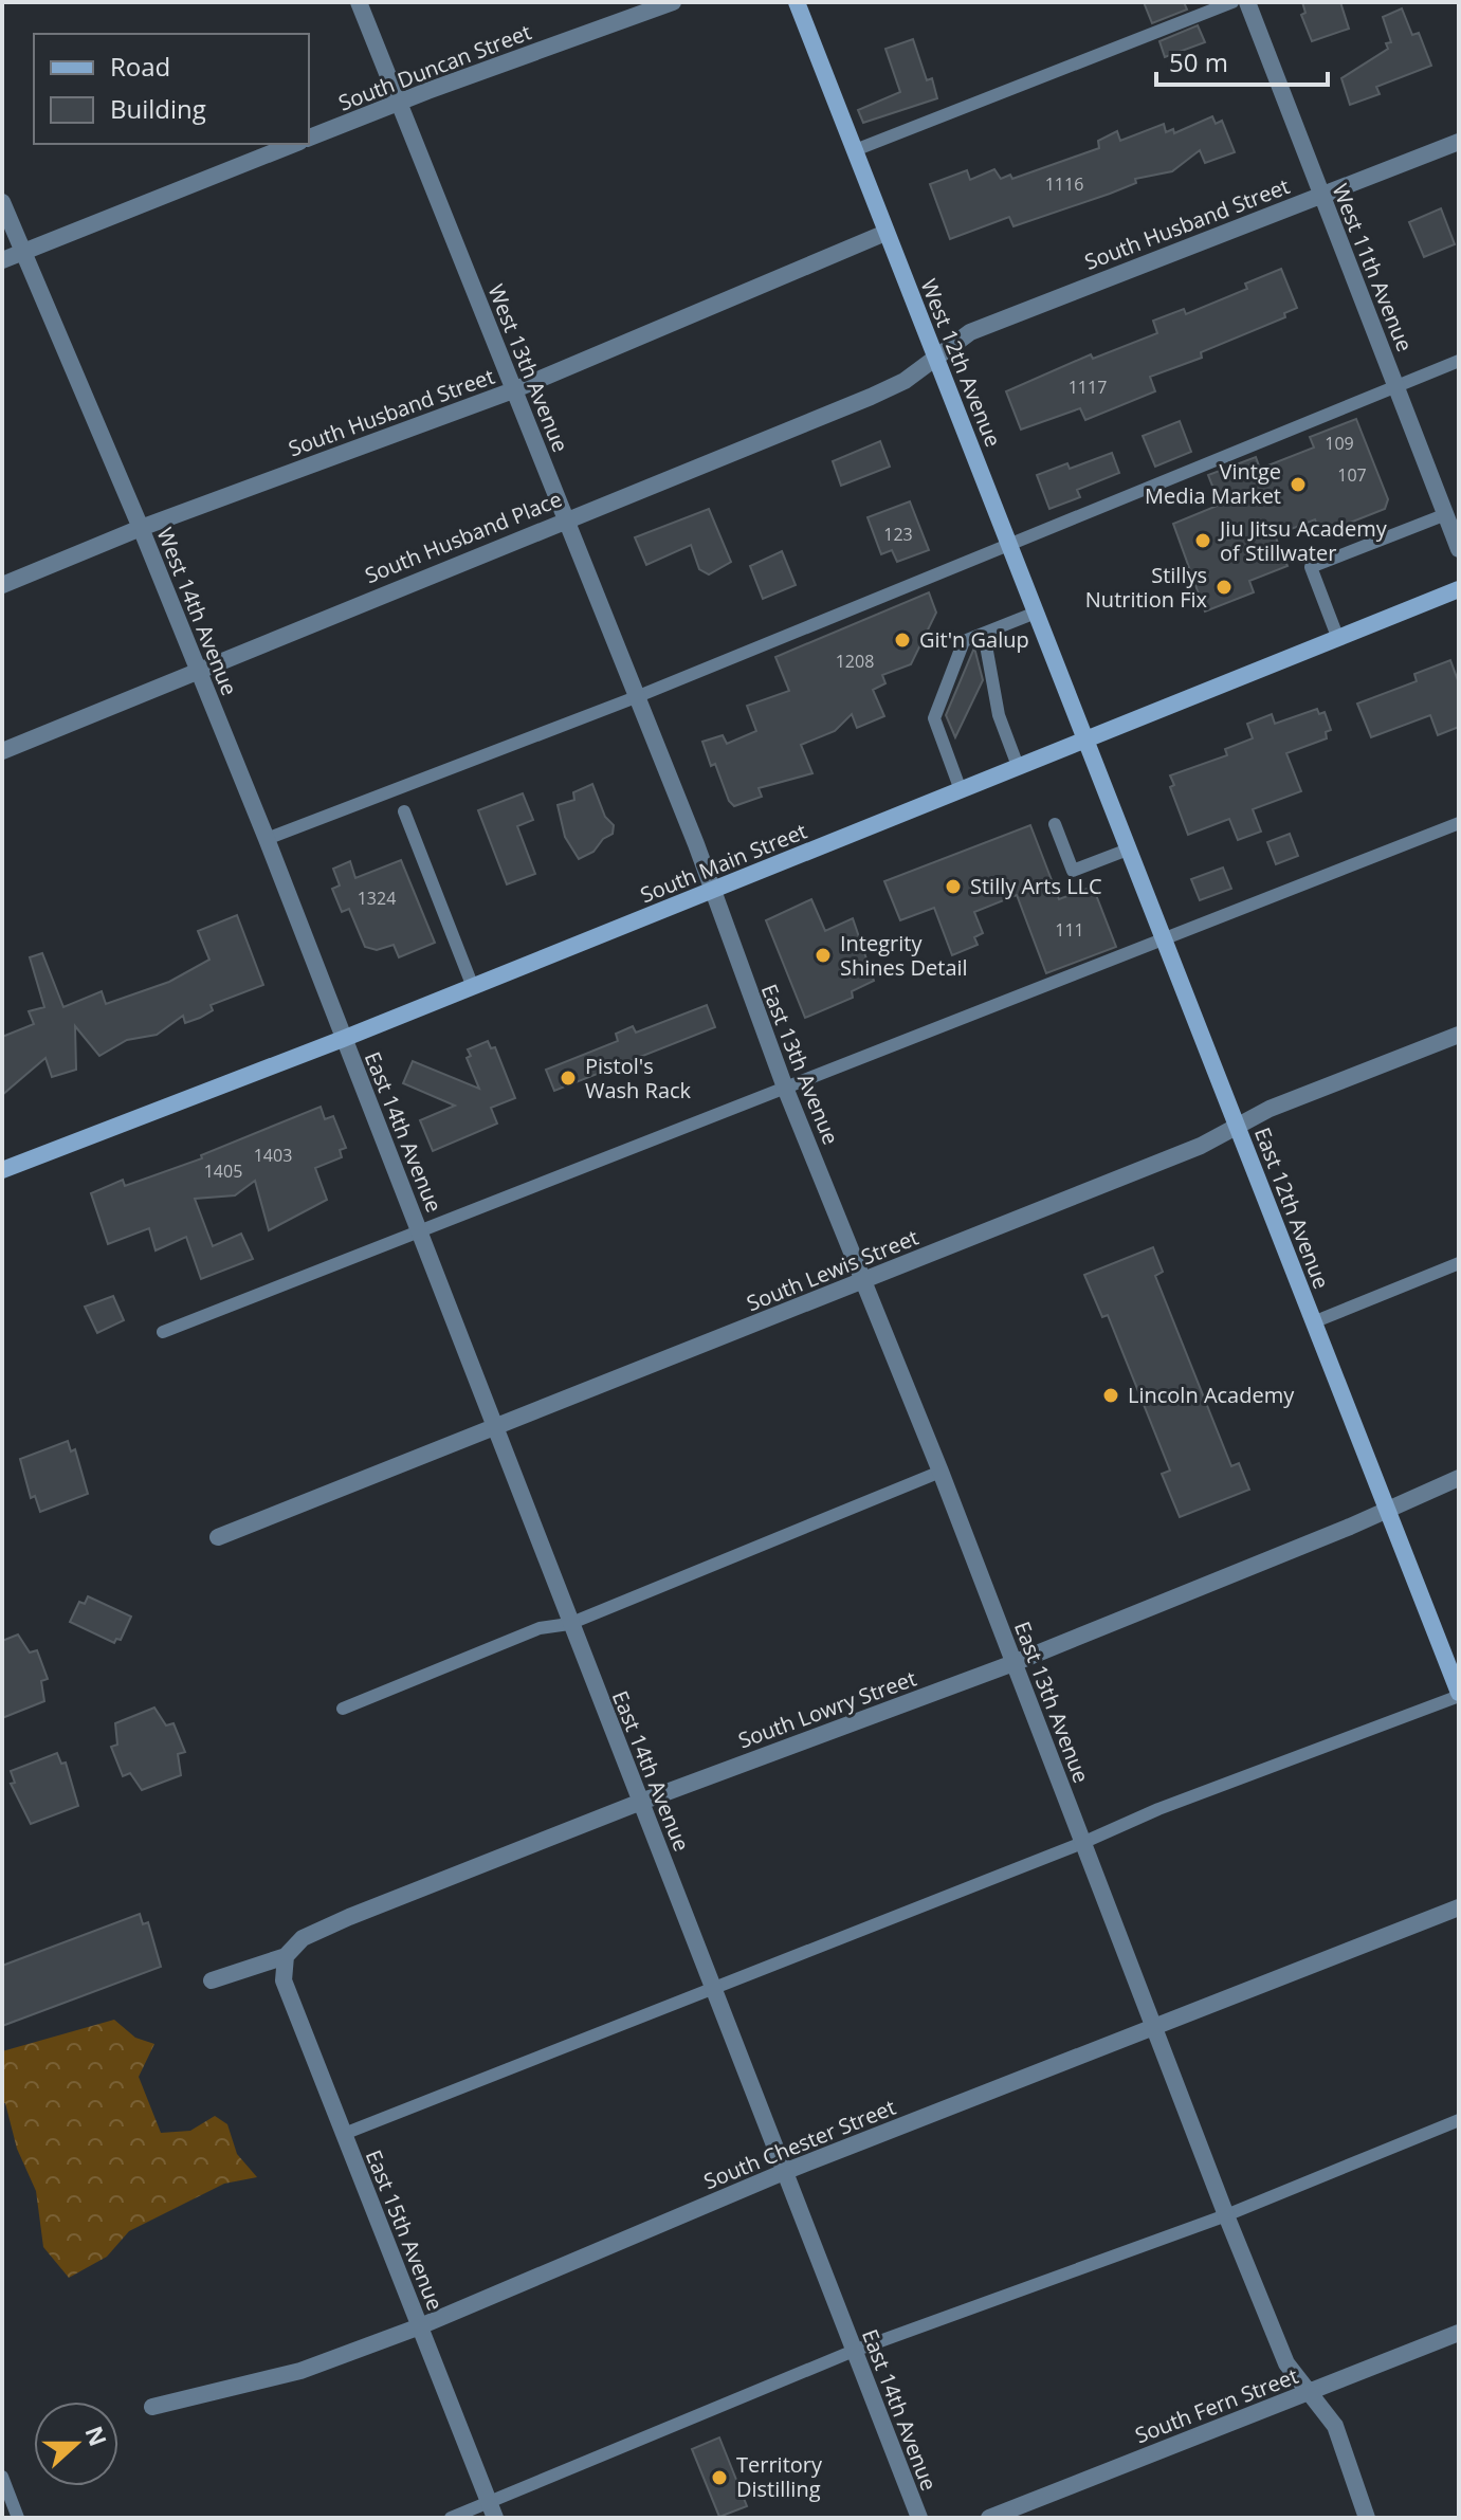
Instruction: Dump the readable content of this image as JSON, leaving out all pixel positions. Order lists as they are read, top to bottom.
{
  "streets": {
    "main road": ["West 12th Avenue", "South Main Street", "East 12th Avenue"],
    "street": [
      "South Duncan Street",
      "South Husband Street",
      "West 11th Avenue",
      "West 13th Avenue",
      "South Husband Place",
      "West 14th Avenue",
      "East 13th Avenue",
      "East 14th Avenue",
      "South Lewis Street",
      "South Lowry Street",
      "South Chester Street",
      "East 15th Avenue",
      "South Fern Street"
    ]
  },
  "crossings": [
    ["South Duncan Street", "West 13th Avenue"],
    ["South Husband Street", "West 11th Avenue"],
    ["South Husband Street", "West 12th Avenue"],
    ["South Husband Street", "West 13th Avenue"],
    ["South Husband Street", "South Husband Place"],
    ["South Husband Street", "West 14th Avenue"],
    ["West 12th Avenue", "South Husband Place"],
    ["West 12th Avenue", "South Main Street"],
    ["West 12th Avenue", "East 12th Avenue"],
    ["West 13th Avenue", "South Husband Place"],
    ["West 13th Avenue", "South Main Street"],
    ["West 13th Avenue", "East 13th Avenue"],
    ["South Husband Place", "West 14th Avenue"],
    ["West 14th Avenue", "South Main Street"],
    ["West 14th Avenue", "East 14th Avenue"],
    ["South Main Street", "East 13th Avenue"],
    ["South Main Street", "East 14th Avenue"],
    ["South Main Street", "East 12th Avenue"],
    ["East 13th Avenue", "South Lewis Street"],
    ["East 13th Avenue", "South Lowry Street"],
    ["East 13th Avenue", "South Chester Street"],
    ["East 13th Avenue", "South Fern Street"],
    ["East 14th Avenue", "South Lewis Street"],
    ["East 14th Avenue", "South Lowry Street"],
    ["East 14th Avenue", "South Chester Street"],
    ["East 12th Avenue", "South Lewis Street"],
    ["East 12th Avenue", "South Lowry Street"],
    ["South Lowry Street", "East 15th Avenue"],
    ["South Chester Street", "East 15th Avenue"]
  ],
  "places": [
    "Vintge Media Market",
    "Jiu Jitsu Academy of Stillwater",
    "Stillys Nutrition Fix",
    "Git'n Galup",
    "Stilly Arts LLC",
    "Integrity Shines Detail",
    "Pistol's Wash Rack",
    "Lincoln Academy",
    "Territory Distilling"
  ],
  "house_numbers": [
    "1116",
    "1117",
    "109",
    "107",
    "123",
    "1208",
    "1324",
    "111",
    "1403",
    "1405"
  ],
  "legend": ["Road", "Building"],
  "scale_bar": "50 m",
  "north": "right"
}
